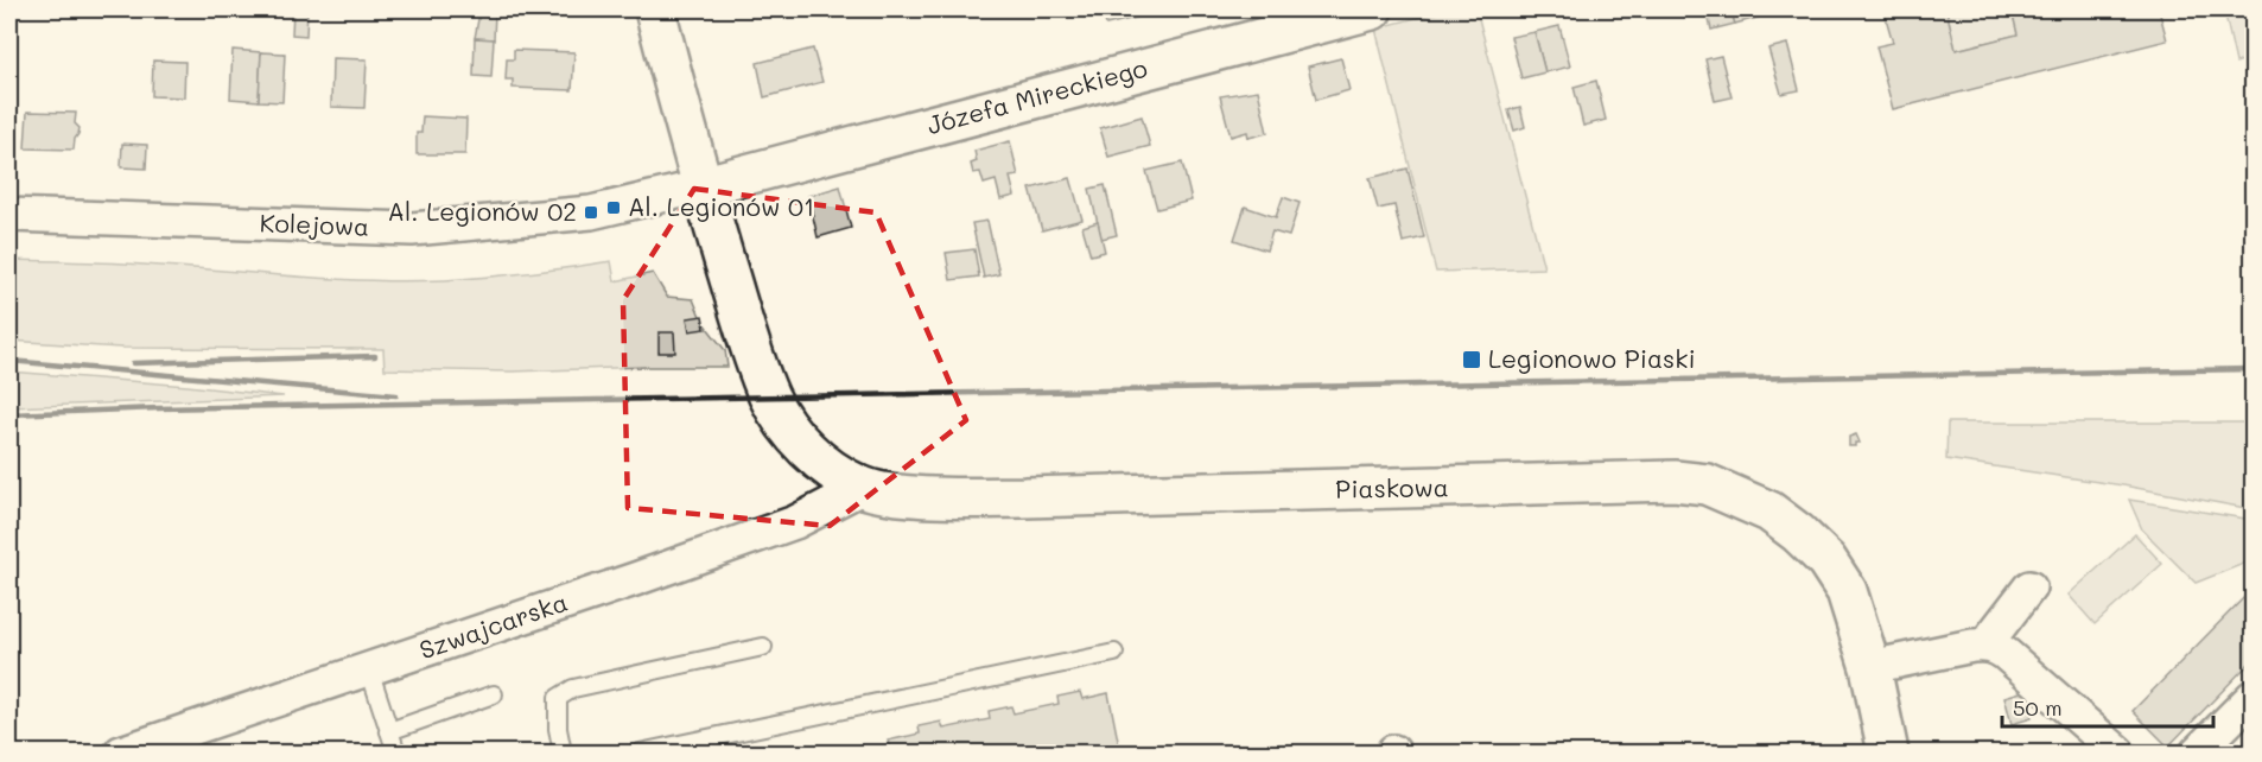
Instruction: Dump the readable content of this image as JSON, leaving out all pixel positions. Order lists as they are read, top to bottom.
{
  "streets": {
    "street": [
      "Józefa Mireckiego",
      "Kolejowa",
      "Piaskowa",
      "Szwajcarska"
    ]
  },
  "crossings": [
    ["Józefa Mireckiego", "Kolejowa"],
    ["Józefa Mireckiego", "Piaskowa"],
    ["Kolejowa", "Piaskowa"],
    ["Piaskowa", "Szwajcarska"]
  ],
  "places": {
    "transit": ["Al. Legionów 01", "Al. Legionów 02", "Legionowo Piaski"]
  },
  "scale_bar": "50 m"
}
